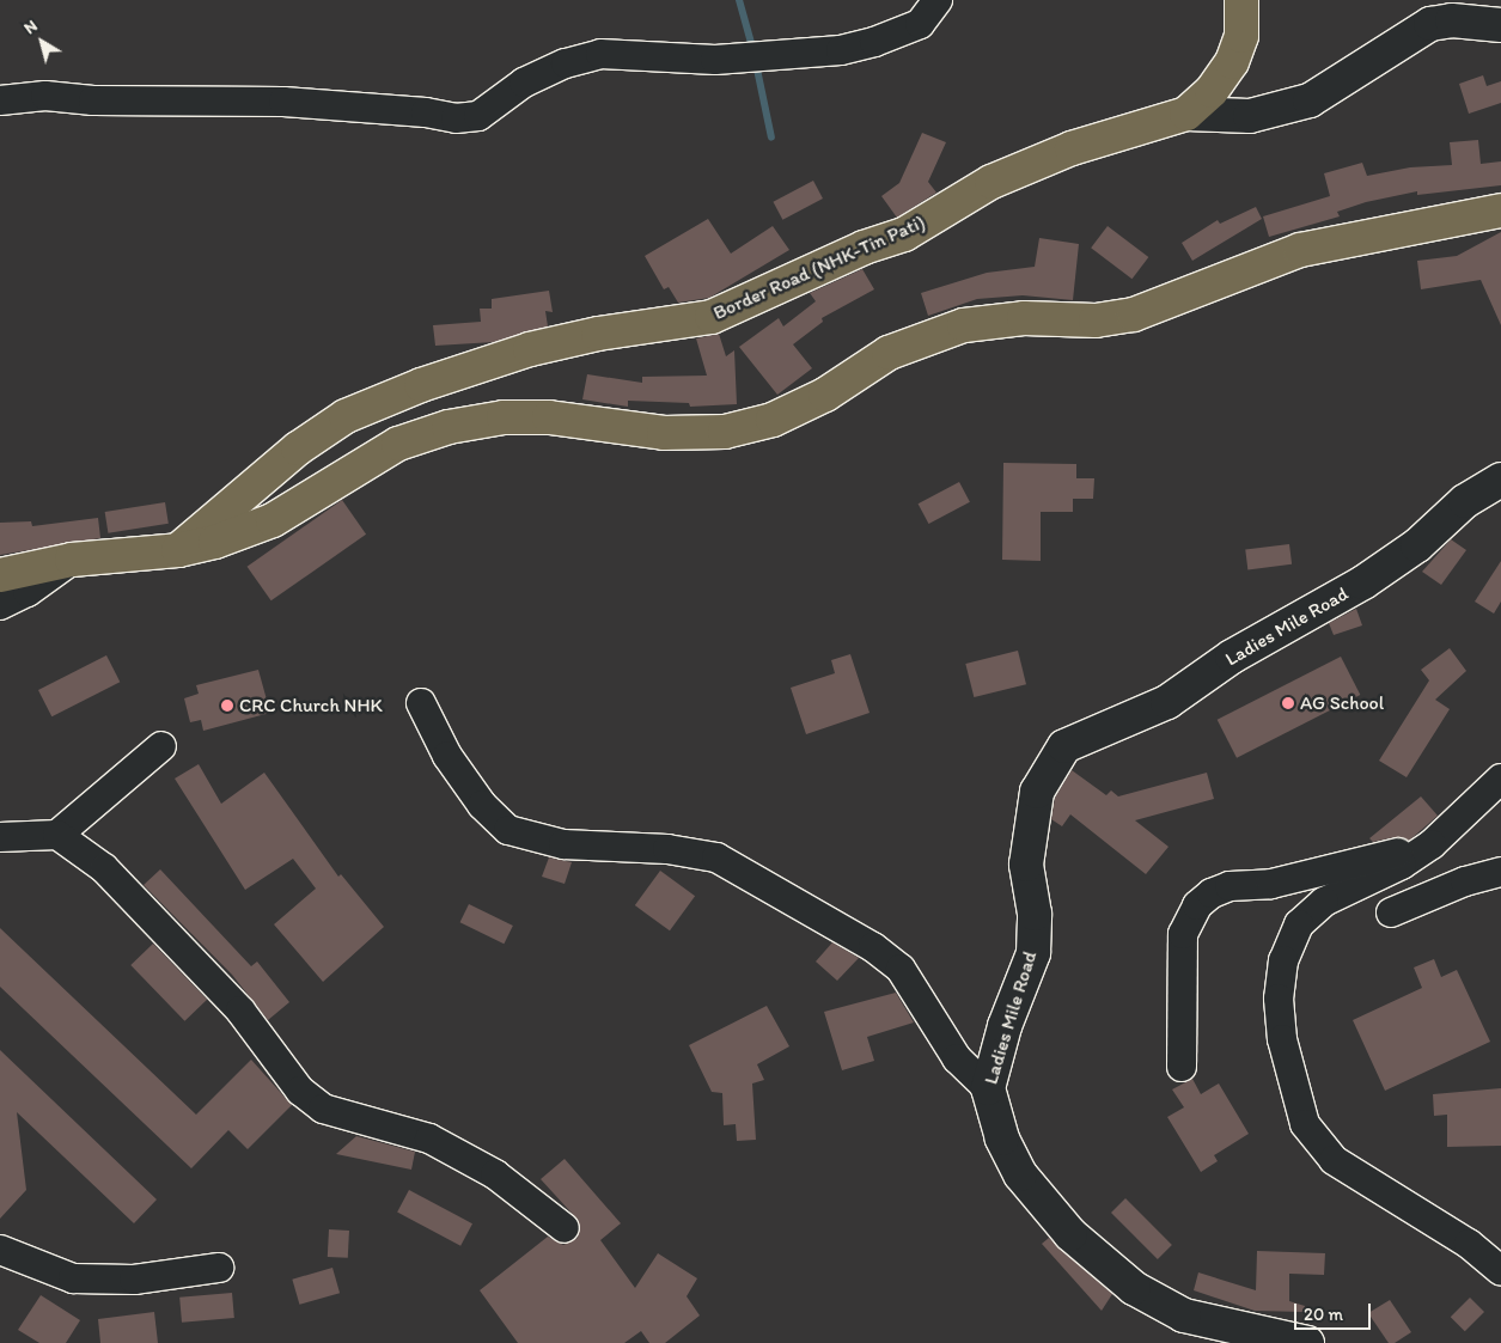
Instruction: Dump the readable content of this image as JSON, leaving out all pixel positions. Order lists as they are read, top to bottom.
{
  "streets": {
    "main road": ["Border Road (NHK-Tin Pati)"],
    "street": ["Ladies Mile Road"]
  },
  "places": ["AG School", "CRC Church NHK"],
  "scale_bar": "20 m",
  "north": "top left"
}
